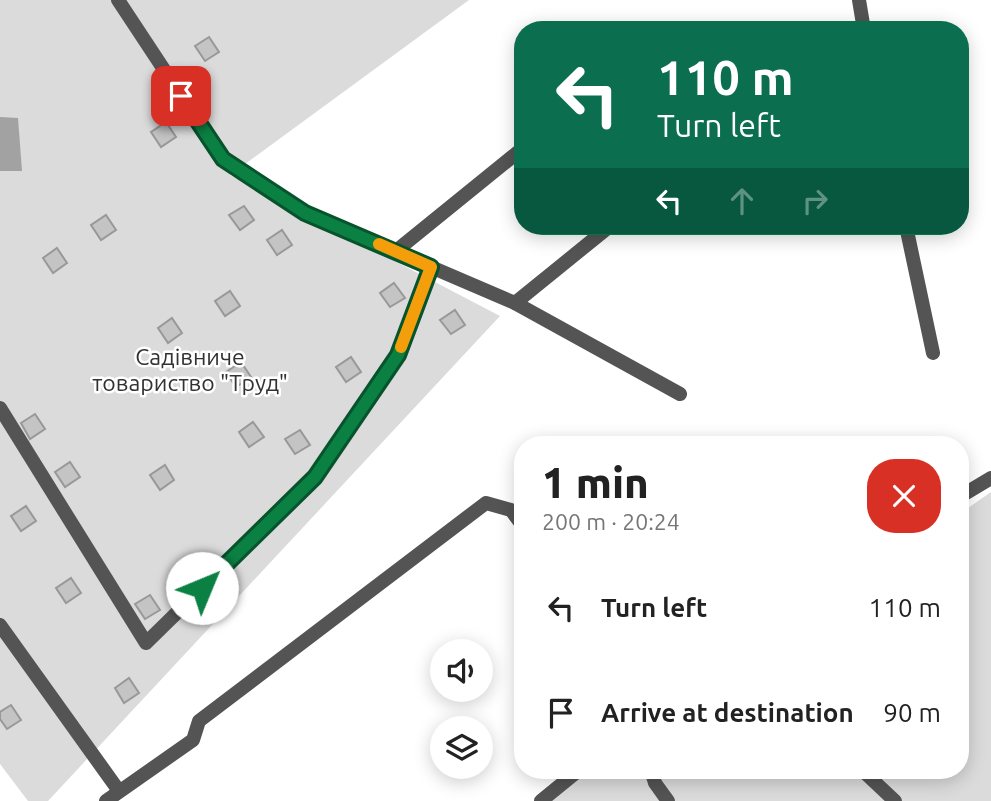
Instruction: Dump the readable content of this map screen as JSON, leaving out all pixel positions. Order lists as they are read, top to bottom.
{
  "parks": ["Садівниче товариство \"Труд\""],
  "page": {
    "turn": ["110 m", "Turn left"],
    "heading": ["1 min", "200 m · 20:24"],
    "list": [
      {
        "name": "Turn left",
        "value": "110 m"
      },
      {
        "name": "Arrive at destination",
        "value": "90 m"
      }
    ]
  }
}
